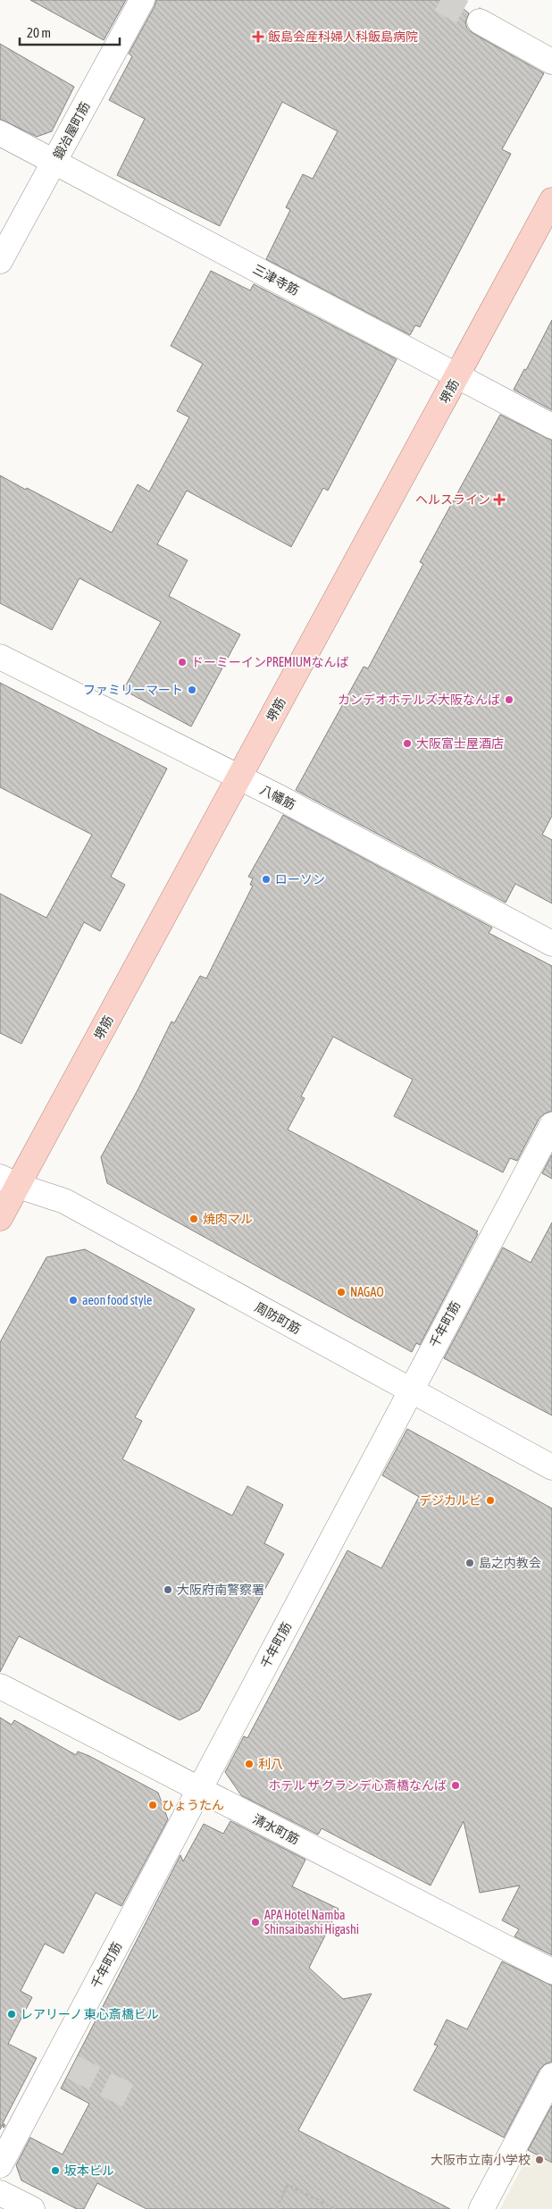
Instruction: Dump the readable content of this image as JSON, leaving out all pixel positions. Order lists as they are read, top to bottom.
{
  "streets": {
    "main road": ["堺筋"],
    "street": [
      "鍛冶屋町筋",
      "三津寺筋",
      "八幡筋",
      "周防町筋",
      "千年町筋",
      "清水町筋"
    ]
  },
  "crossings": [
    ["鍛冶屋町筋", "三津寺筋"],
    ["三津寺筋", "堺筋"],
    ["堺筋", "八幡筋"],
    ["堺筋", "周防町筋"],
    ["周防町筋", "千年町筋"],
    ["千年町筋", "清水町筋"]
  ],
  "places": {
    "health": ["飯島会産科婦人科飯島病院", "ヘルスライン"],
    "other": [
      "ドーミーインPREMIUMなんば",
      "ファミリーマート",
      "カンデオホテルズ大阪なんば",
      "大阪富士屋酒店",
      "ローソン",
      "焼肉マル",
      "NAGAO",
      "aeon food style",
      "デジカルビ",
      "島之内教会",
      "大阪府南警察署",
      "利八",
      "ホテル ザ グランデ心斎橋なんば",
      "ひょうたん",
      "APA Hotel Namba Shinsaibashi Higashi",
      "レアリーノ 東心斎橋ビル",
      "大阪市立南小学校",
      "坂本ビル"
    ]
  },
  "scale_bar": "20 m"
}
